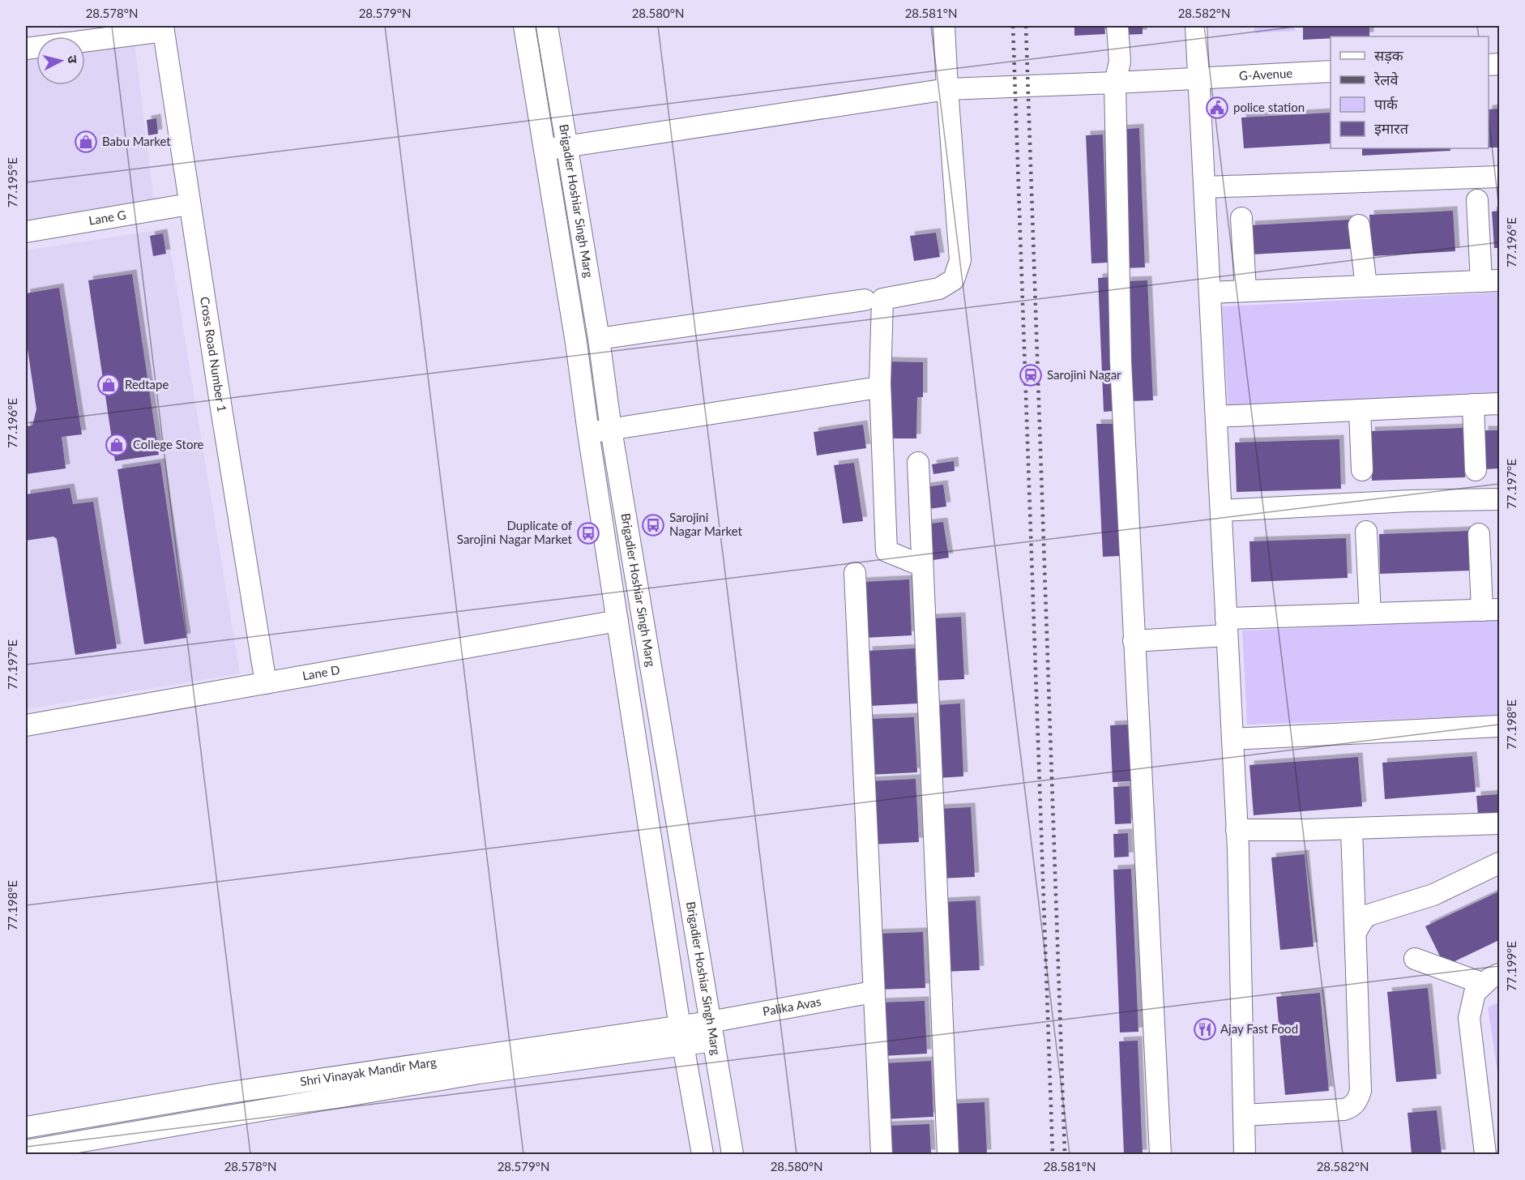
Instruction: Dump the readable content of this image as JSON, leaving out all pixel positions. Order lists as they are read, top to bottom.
{
  "streets": {
    "street": [
      "G-Avenue",
      "Brigadier Hoshiar Singh Marg",
      "Lane G",
      "Cross Road Number 1",
      "Lane D",
      "Palika Avas",
      "Shri Vinayak Mandir Marg"
    ]
  },
  "crossings": [
    ["G-Avenue", "Brigadier Hoshiar Singh Marg"],
    ["Brigadier Hoshiar Singh Marg", "Lane D"],
    ["Brigadier Hoshiar Singh Marg", "Palika Avas"],
    ["Brigadier Hoshiar Singh Marg", "Shri Vinayak Mandir Marg"],
    ["Lane G", "Cross Road Number 1"],
    ["Cross Road Number 1", "Lane D"],
    ["Palika Avas", "Shri Vinayak Mandir Marg"]
  ],
  "places": {
    "public building": ["police station"],
    "shop": ["Babu Market", "Redtape", "College Store"],
    "station": ["Sarojini Nagar"],
    "bus stop": ["Sarojini Nagar Market", "Duplicate of Sarojini Nagar Market"],
    "restaurant": ["Ajay Fast Food"]
  },
  "legend": [
    "सड़क",
    "रेलवे",
    "पार्क",
    "इमारत"
  ],
  "north": "right",
  "coordinates": [
    "28.578°N",
    "28.579°N",
    "28.580°N",
    "28.581°N",
    "28.582°N",
    "77.195°E",
    "77.196°E",
    "77.197°E",
    "77.198°E",
    "77.199°E"
  ]
}
